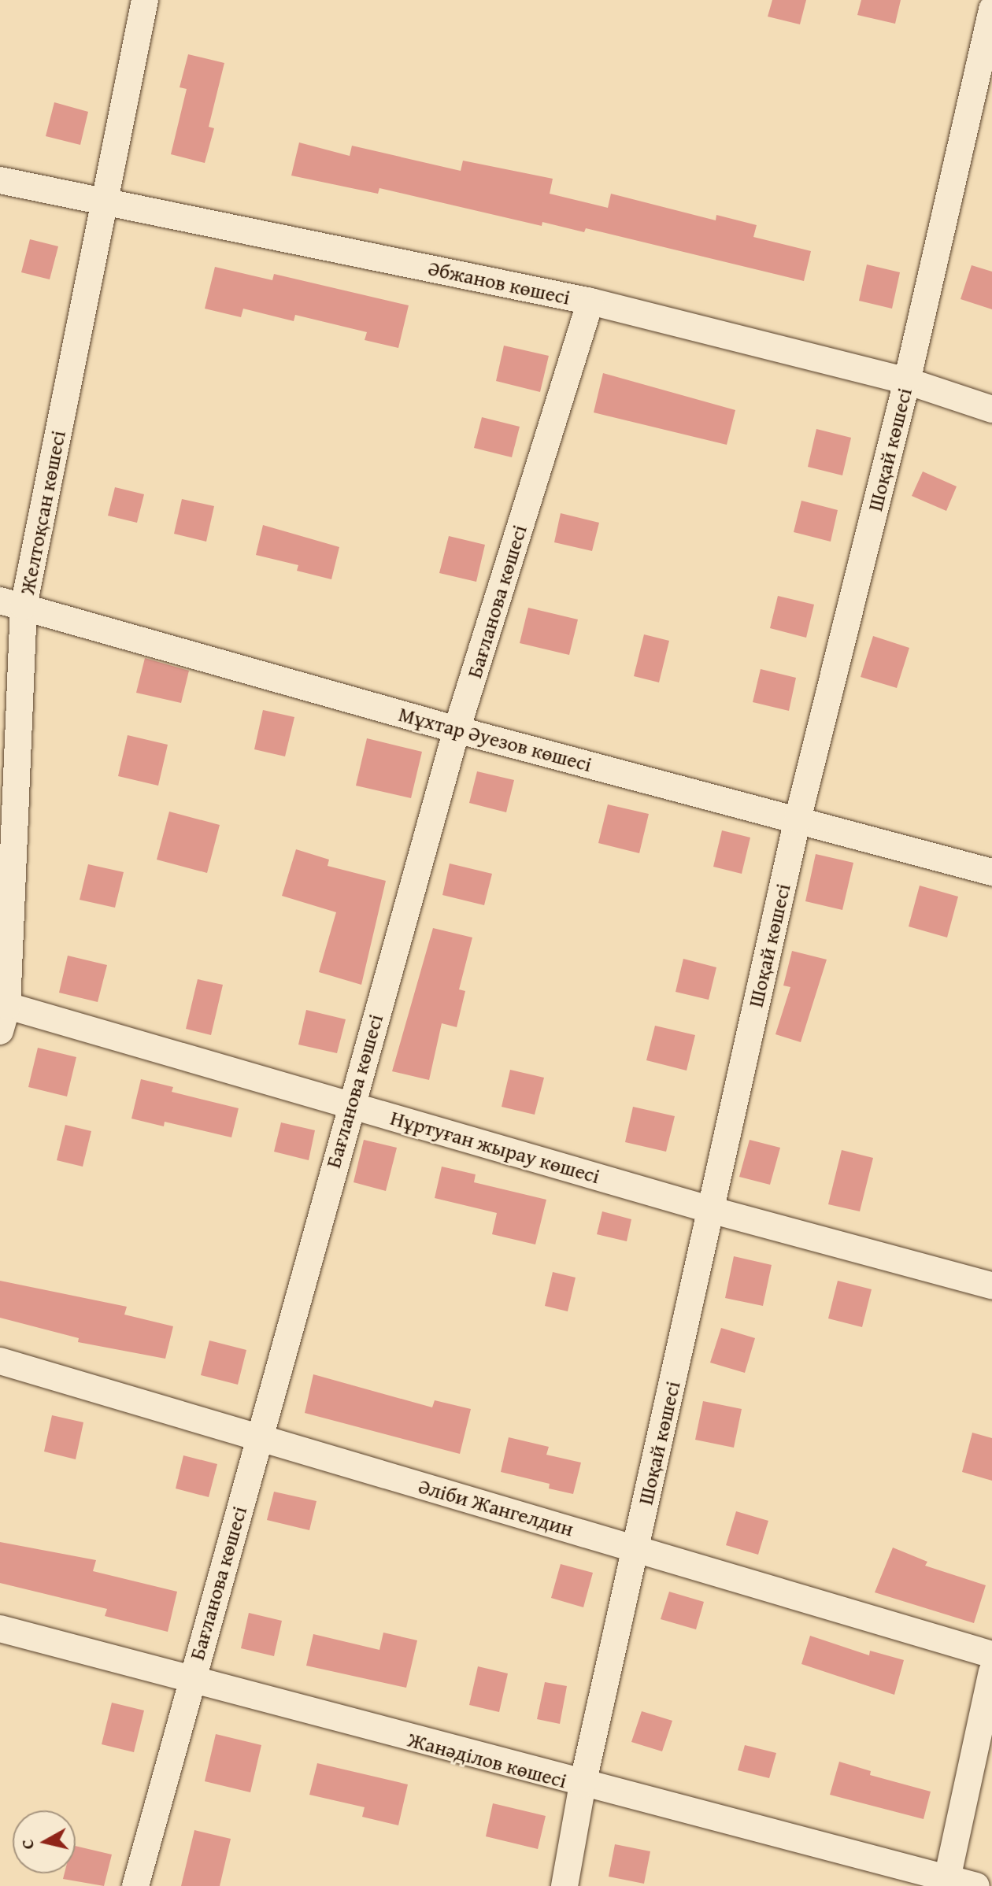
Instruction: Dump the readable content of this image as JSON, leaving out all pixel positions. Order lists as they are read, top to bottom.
{
  "streets": {
    "street": [
      "Әбжанов көшесі",
      "Шоқай көшесі",
      "Желтоқсан көшесі",
      "Бағланова көшесі",
      "Мұхтар Әуезов көшесі",
      "Нұртуған жырау көшесі",
      "Әліби Жангелдин",
      "Жанәділов көшесі"
    ]
  },
  "crossings": [
    ["Әбжанов көшесі", "Шоқай көшесі"],
    ["Әбжанов көшесі", "Желтоқсан көшесі"],
    ["Әбжанов көшесі", "Бағланова көшесі"],
    ["Шоқай көшесі", "Мұхтар Әуезов көшесі"],
    ["Шоқай көшесі", "Нұртуған жырау көшесі"],
    ["Шоқай көшесі", "Әліби Жангелдин"],
    ["Шоқай көшесі", "Жанәділов көшесі"],
    ["Желтоқсан көшесі", "Мұхтар Әуезов көшесі"],
    ["Желтоқсан көшесі", "Нұртуған жырау көшесі"],
    ["Бағланова көшесі", "Мұхтар Әуезов көшесі"],
    ["Бағланова көшесі", "Нұртуған жырау көшесі"],
    ["Бағланова көшесі", "Әліби Жангелдин"],
    ["Бағланова көшесі", "Жанәділов көшесі"]
  ],
  "north": "left"
}
